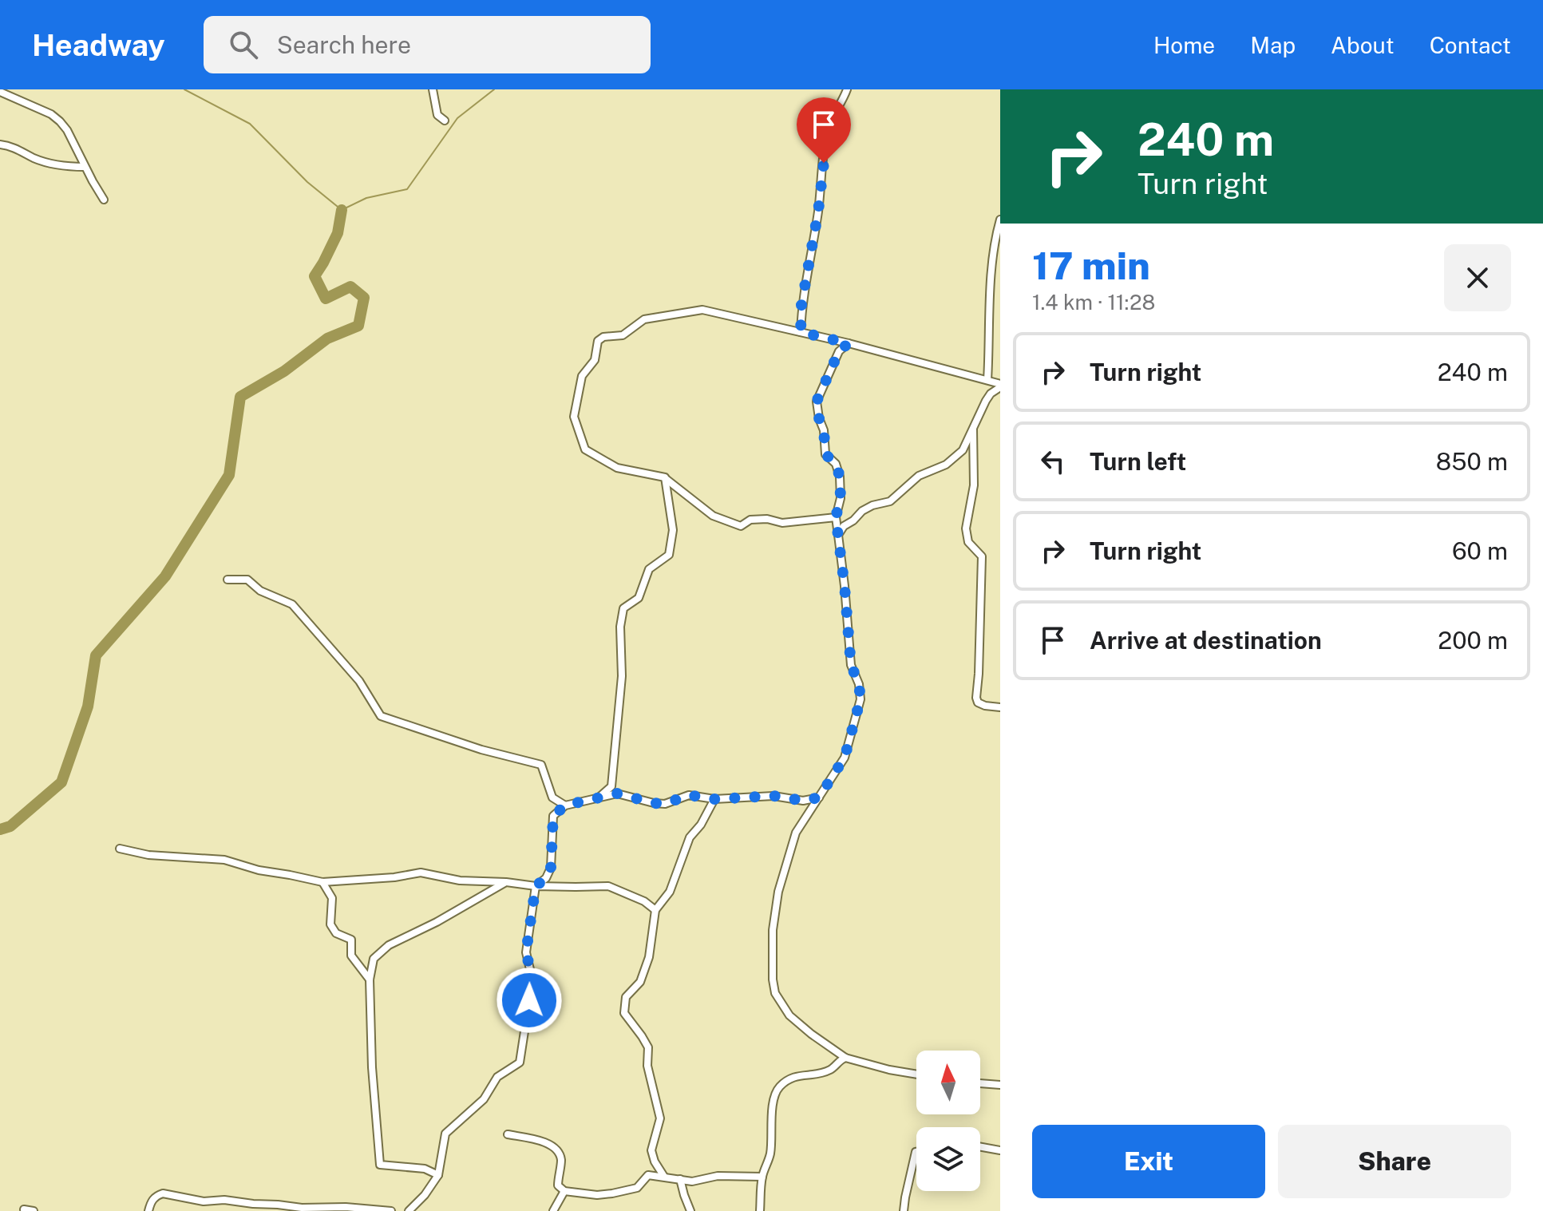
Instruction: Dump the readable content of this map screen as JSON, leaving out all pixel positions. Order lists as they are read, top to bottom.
{
  "north": "top",
  "page": {
    "header": "Headway",
    "search": "Search here",
    "nav": [
      "Home",
      "Map",
      "About",
      "Contact"
    ],
    "turn": ["240 m", "Turn right"],
    "heading": ["17 min", "1.4 km · 11:28"],
    "list": [
      {
        "name": "Turn right",
        "value": "240 m"
      },
      {
        "name": "Turn left",
        "value": "850 m"
      },
      {
        "name": "Turn right",
        "value": "60 m"
      },
      {
        "name": "Arrive at destination",
        "value": "200 m"
      }
    ],
    "buttons": ["Exit", "Share"]
  }
}
